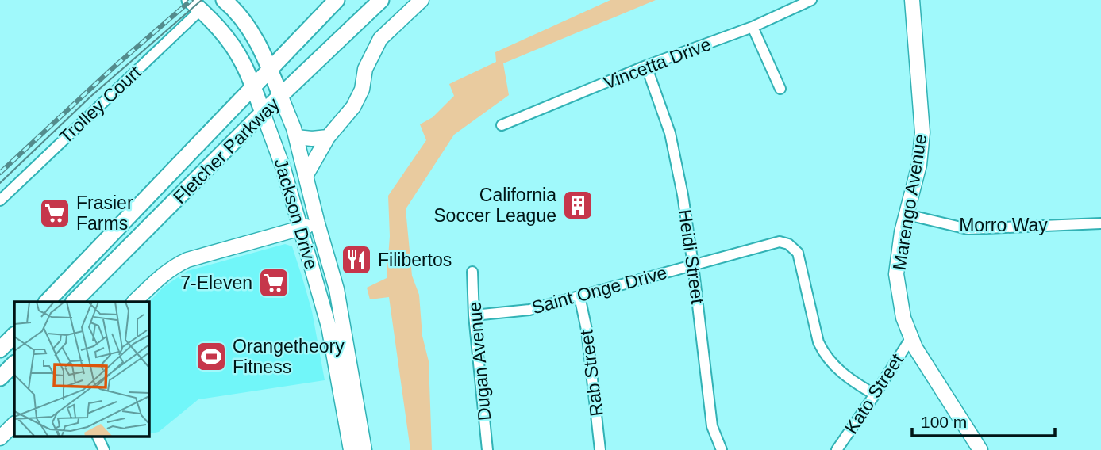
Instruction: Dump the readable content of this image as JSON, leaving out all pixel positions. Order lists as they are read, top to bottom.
{
  "streets": {
    "main road": ["Fletcher Parkway", "Jackson Drive"],
    "street": [
      "Vincetta Drive",
      "Trolley Court",
      "Marengo Avenue",
      "Morro Way",
      "Heidi Street",
      "Saint Onge Drive",
      "Dugan Avenue",
      "Rab Street",
      "Kato Street"
    ]
  },
  "crossings": [
    ["Vincetta Drive", "Heidi Street"],
    ["Trolley Court", "Jackson Drive"],
    ["Fletcher Parkway", "Jackson Drive"],
    ["Marengo Avenue", "Morro Way"],
    ["Marengo Avenue", "Kato Street"],
    ["Heidi Street", "Saint Onge Drive"],
    ["Saint Onge Drive", "Dugan Avenue"],
    ["Saint Onge Drive", "Rab Street"],
    ["Saint Onge Drive", "Kato Street"]
  ],
  "places": {
    "building": ["California Soccer League"],
    "supermarket": ["Frasier Farms", "7-Eleven"],
    "restaurant": ["Filibertos"],
    "sports": ["Orangetheory Fitness"]
  },
  "scale_bar": "100 m"
}
